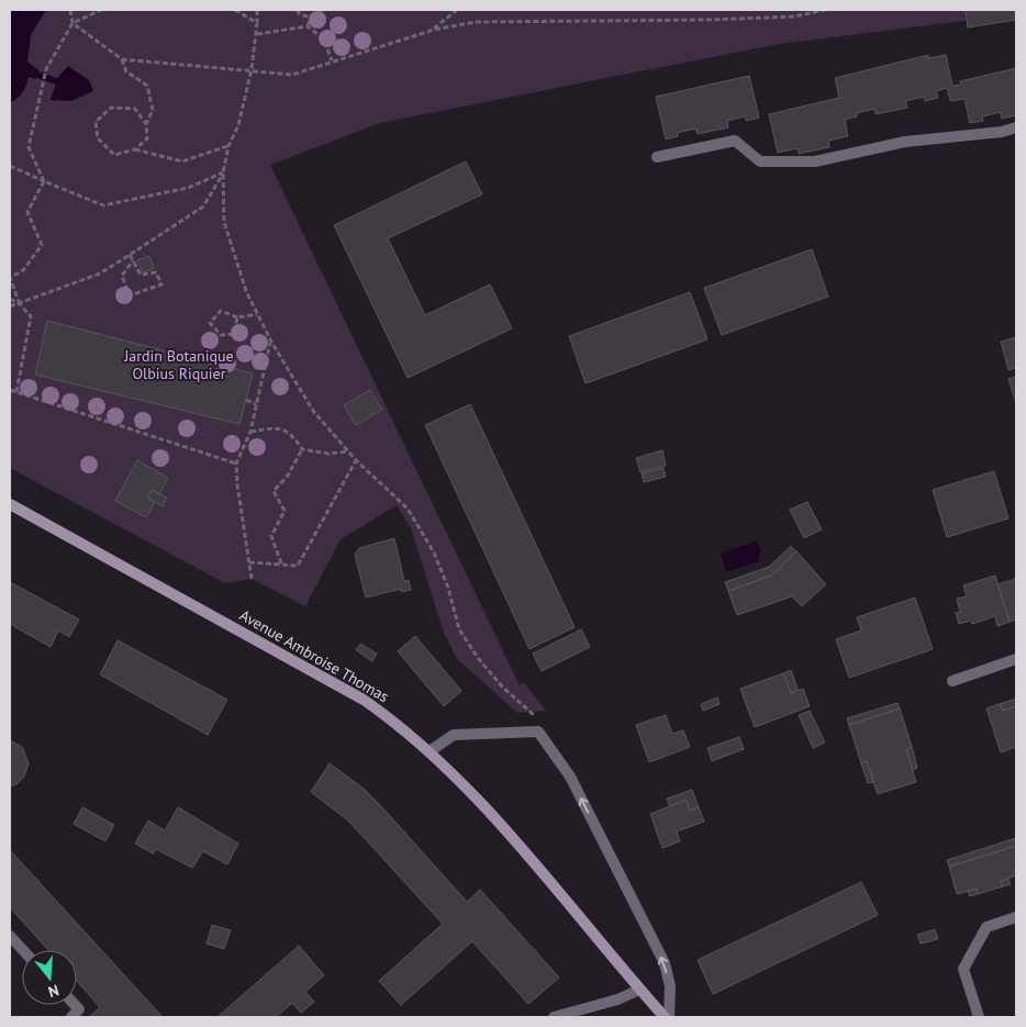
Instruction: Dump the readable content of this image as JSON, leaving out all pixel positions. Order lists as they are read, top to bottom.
{
  "streets": {
    "street": ["Avenue Ambroise Thomas"]
  },
  "parks": ["Jardin Botanique Olbius Riquier"],
  "north": "bottom"
}
